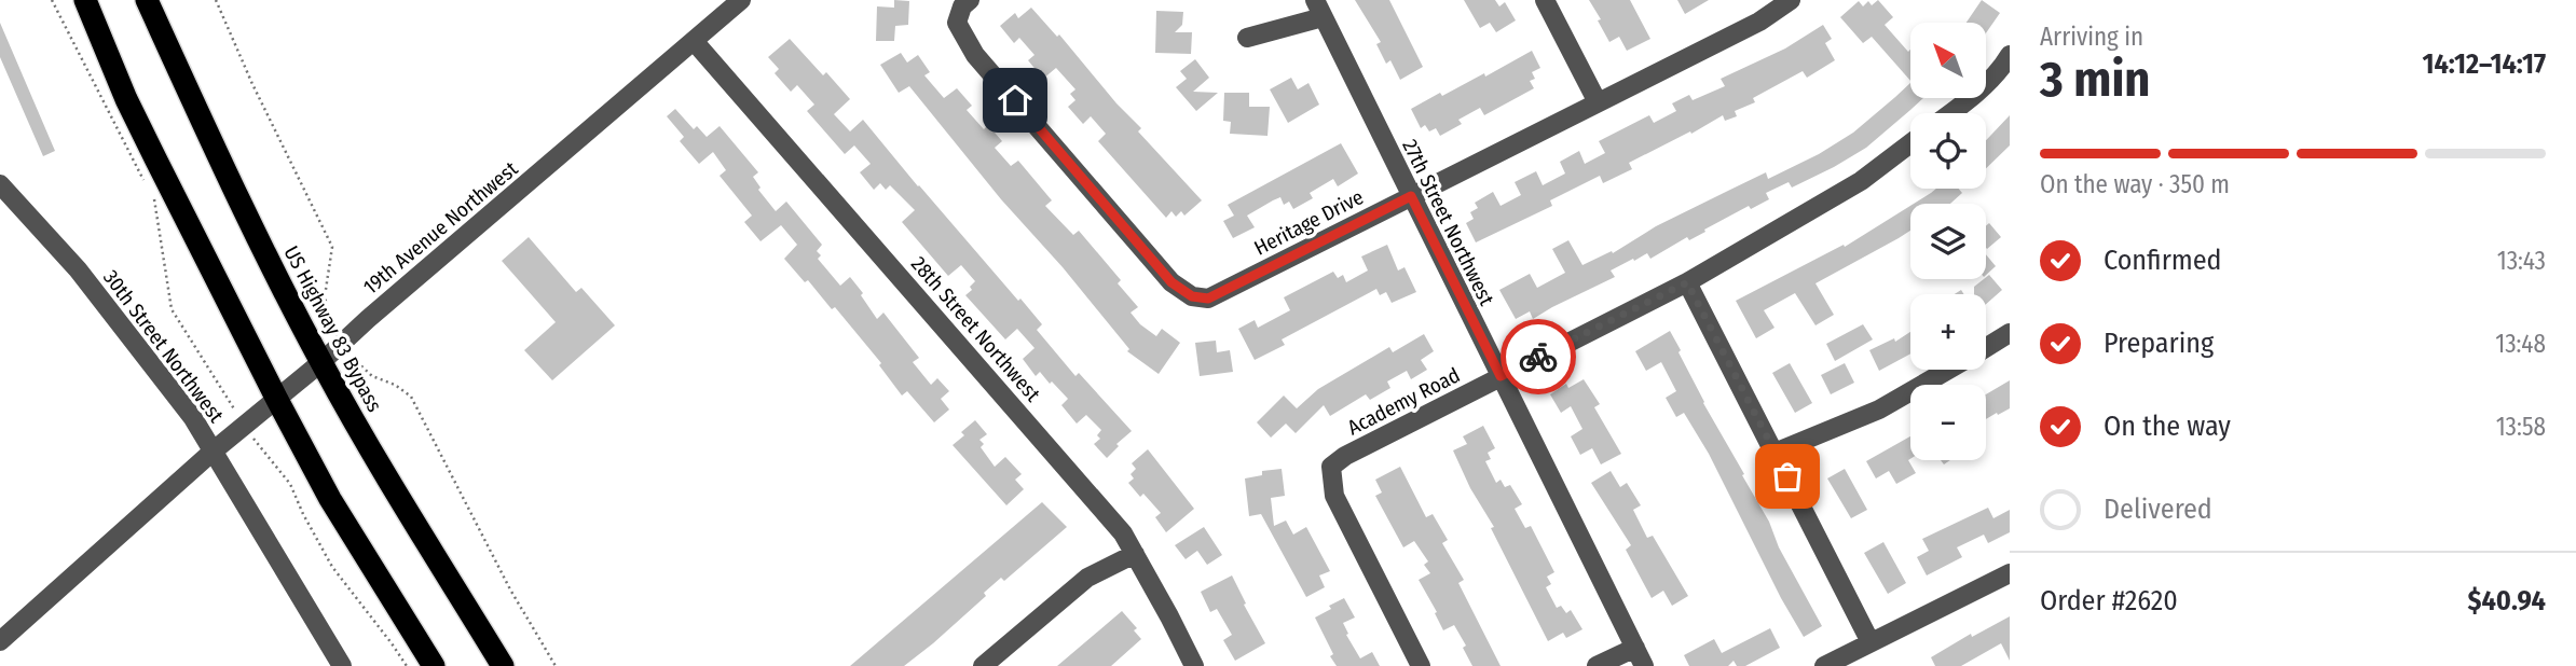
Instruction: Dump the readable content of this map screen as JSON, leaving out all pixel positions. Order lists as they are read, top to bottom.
{
  "streets": {
    "highway": ["US Highway 83 Bypass"],
    "street": [
      "Heritage Drive",
      "27th Street Northwest",
      "19th Avenue Northwest",
      "28th Street Northwest",
      "30th Street Northwest",
      "Academy Road"
    ]
  },
  "crossings": [
    ["Heritage Drive", "27th Street Northwest"],
    ["27th Street Northwest", "Academy Road"],
    ["19th Avenue Northwest", "US Highway 83 Bypass"],
    ["19th Avenue Northwest", "28th Street Northwest"],
    ["19th Avenue Northwest", "30th Street Northwest"]
  ],
  "north": "top left",
  "page": {
    "heading": ["3 min", "Arriving in", "14:12–14:17"],
    "panel": ["Order #2620", "$40.94"],
    "map_buttons": ["+", "−"],
    "bar": "On the way · 350 m",
    "list": [
      ["Confirmed", "13:43"],
      ["Preparing", "13:48"],
      ["On the way", "13:58"],
      "Delivered"
    ]
  }
}
